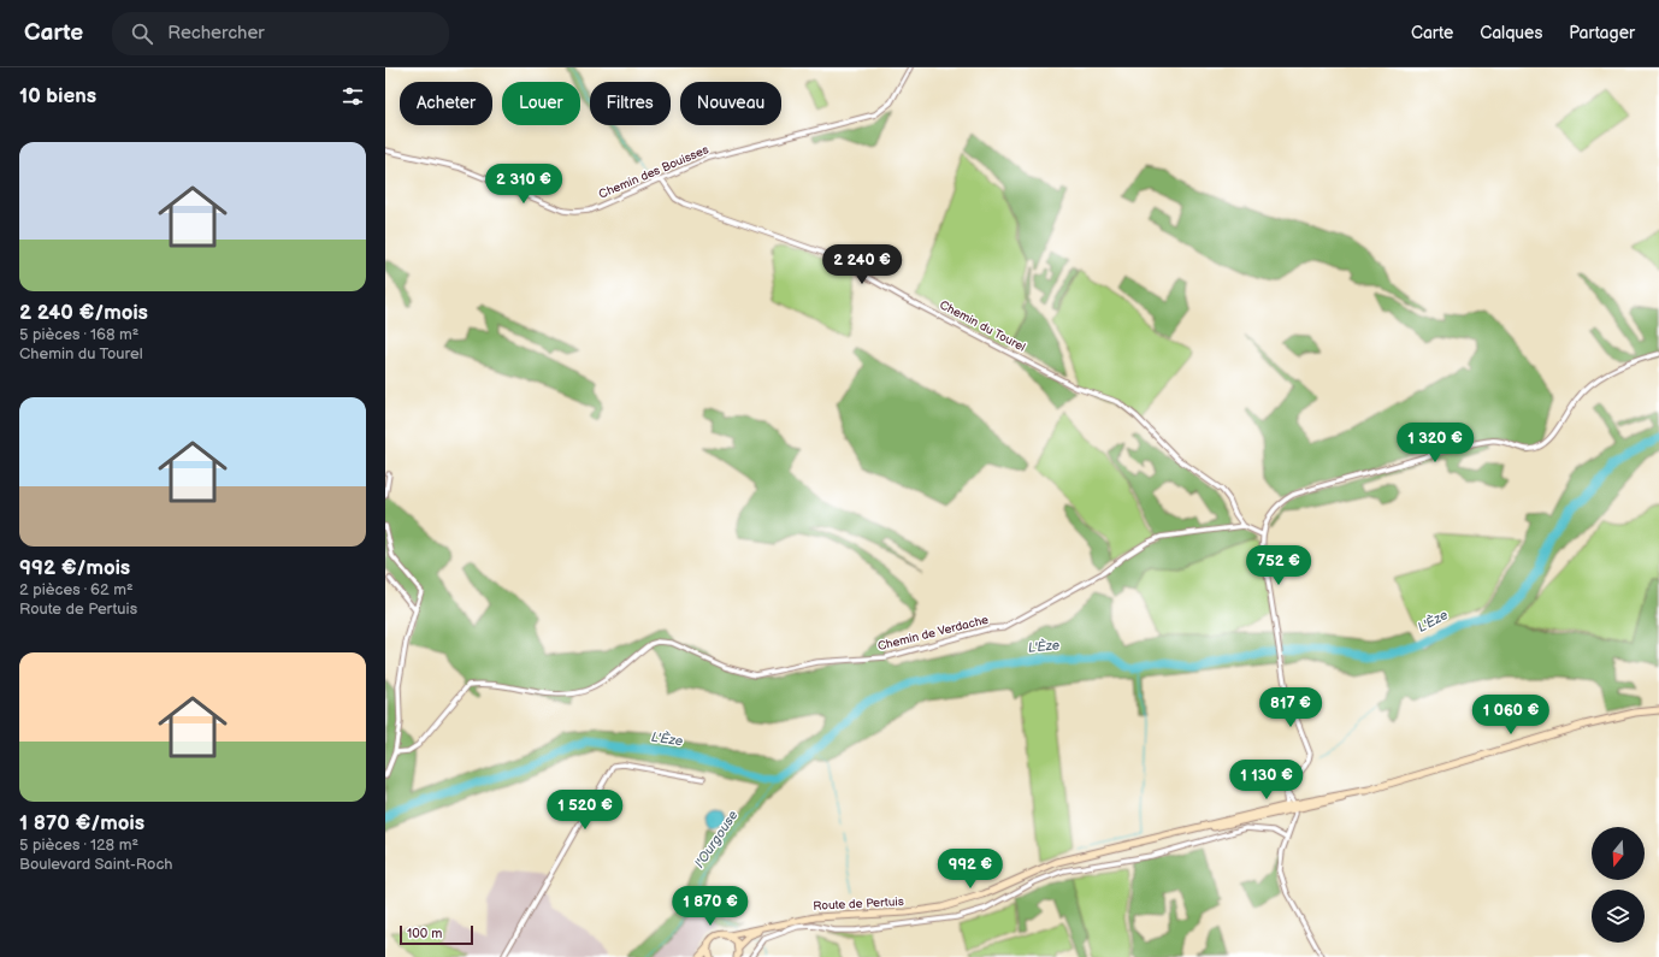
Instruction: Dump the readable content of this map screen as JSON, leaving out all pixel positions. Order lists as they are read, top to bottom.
{
  "streets": {
    "main road": ["Route de Pertuis"],
    "street": ["Chemin des Bouisses", "Chemin du Tourel", "Chemin de Verdache"]
  },
  "crossings": [
    ["Chemin des Bouisses", "Chemin du Tourel"],
    ["Chemin du Tourel", "Chemin de Verdache"]
  ],
  "water": ["L'Èze", "l'Ourgouse"],
  "scale_bar": "100 m",
  "north": "bottom",
  "page": {
    "header": "Carte",
    "search": "Rechercher",
    "nav": ["Carte", "Calques", "Partager"],
    "heading": "10 biens",
    "chip": [
      "Acheter",
      "Louer",
      "Filtres",
      "Nouveau"
    ],
    "list": [
      {
        "name": "2 240 €/mois",
        "note": "5 pièces · 168 m² · Chemin du Tourel"
      },
      {
        "name": "992 €/mois",
        "note": "2 pièces · 62 m² · Route de Pertuis"
      },
      {
        "name": "1 870 €/mois",
        "note": "5 pièces · 128 m² · Boulevard Saint-Roch"
      }
    ],
    "price": [
      "2 310 €",
      "2 240 €",
      "1 320 €",
      "752 €",
      "817 €",
      "1 060 €",
      "1 130 €",
      "1 520 €",
      "992 €",
      "1 870 €"
    ],
    "scale": "100 m"
  }
}
